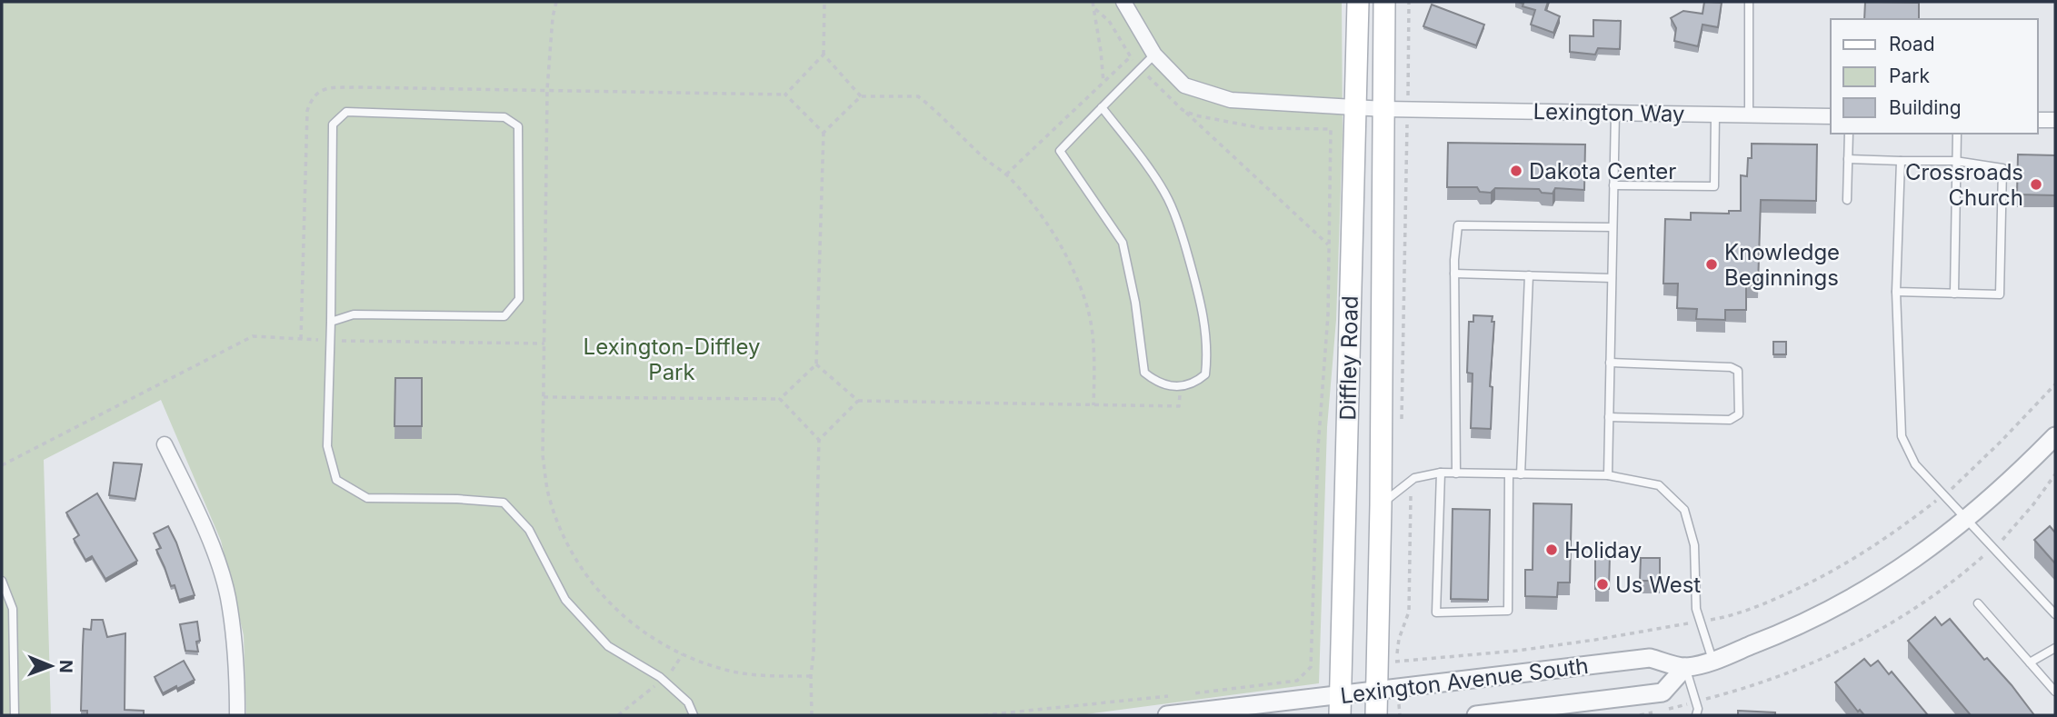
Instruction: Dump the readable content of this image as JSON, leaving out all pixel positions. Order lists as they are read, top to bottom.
{
  "streets": {
    "main road": ["Diffley Road"],
    "street": ["Lexington Way", "Lexington Avenue South"]
  },
  "crossings": [
    ["Lexington Way", "Diffley Road"],
    ["Diffley Road", "Lexington Avenue South"]
  ],
  "parks": ["Lexington-Diffley Park"],
  "places": [
    "Dakota Center",
    "Crossroads Church",
    "Knowledge Beginnings",
    "Holiday",
    "Us West"
  ],
  "legend": ["Road", "Park", "Building"],
  "north": "right"
}
